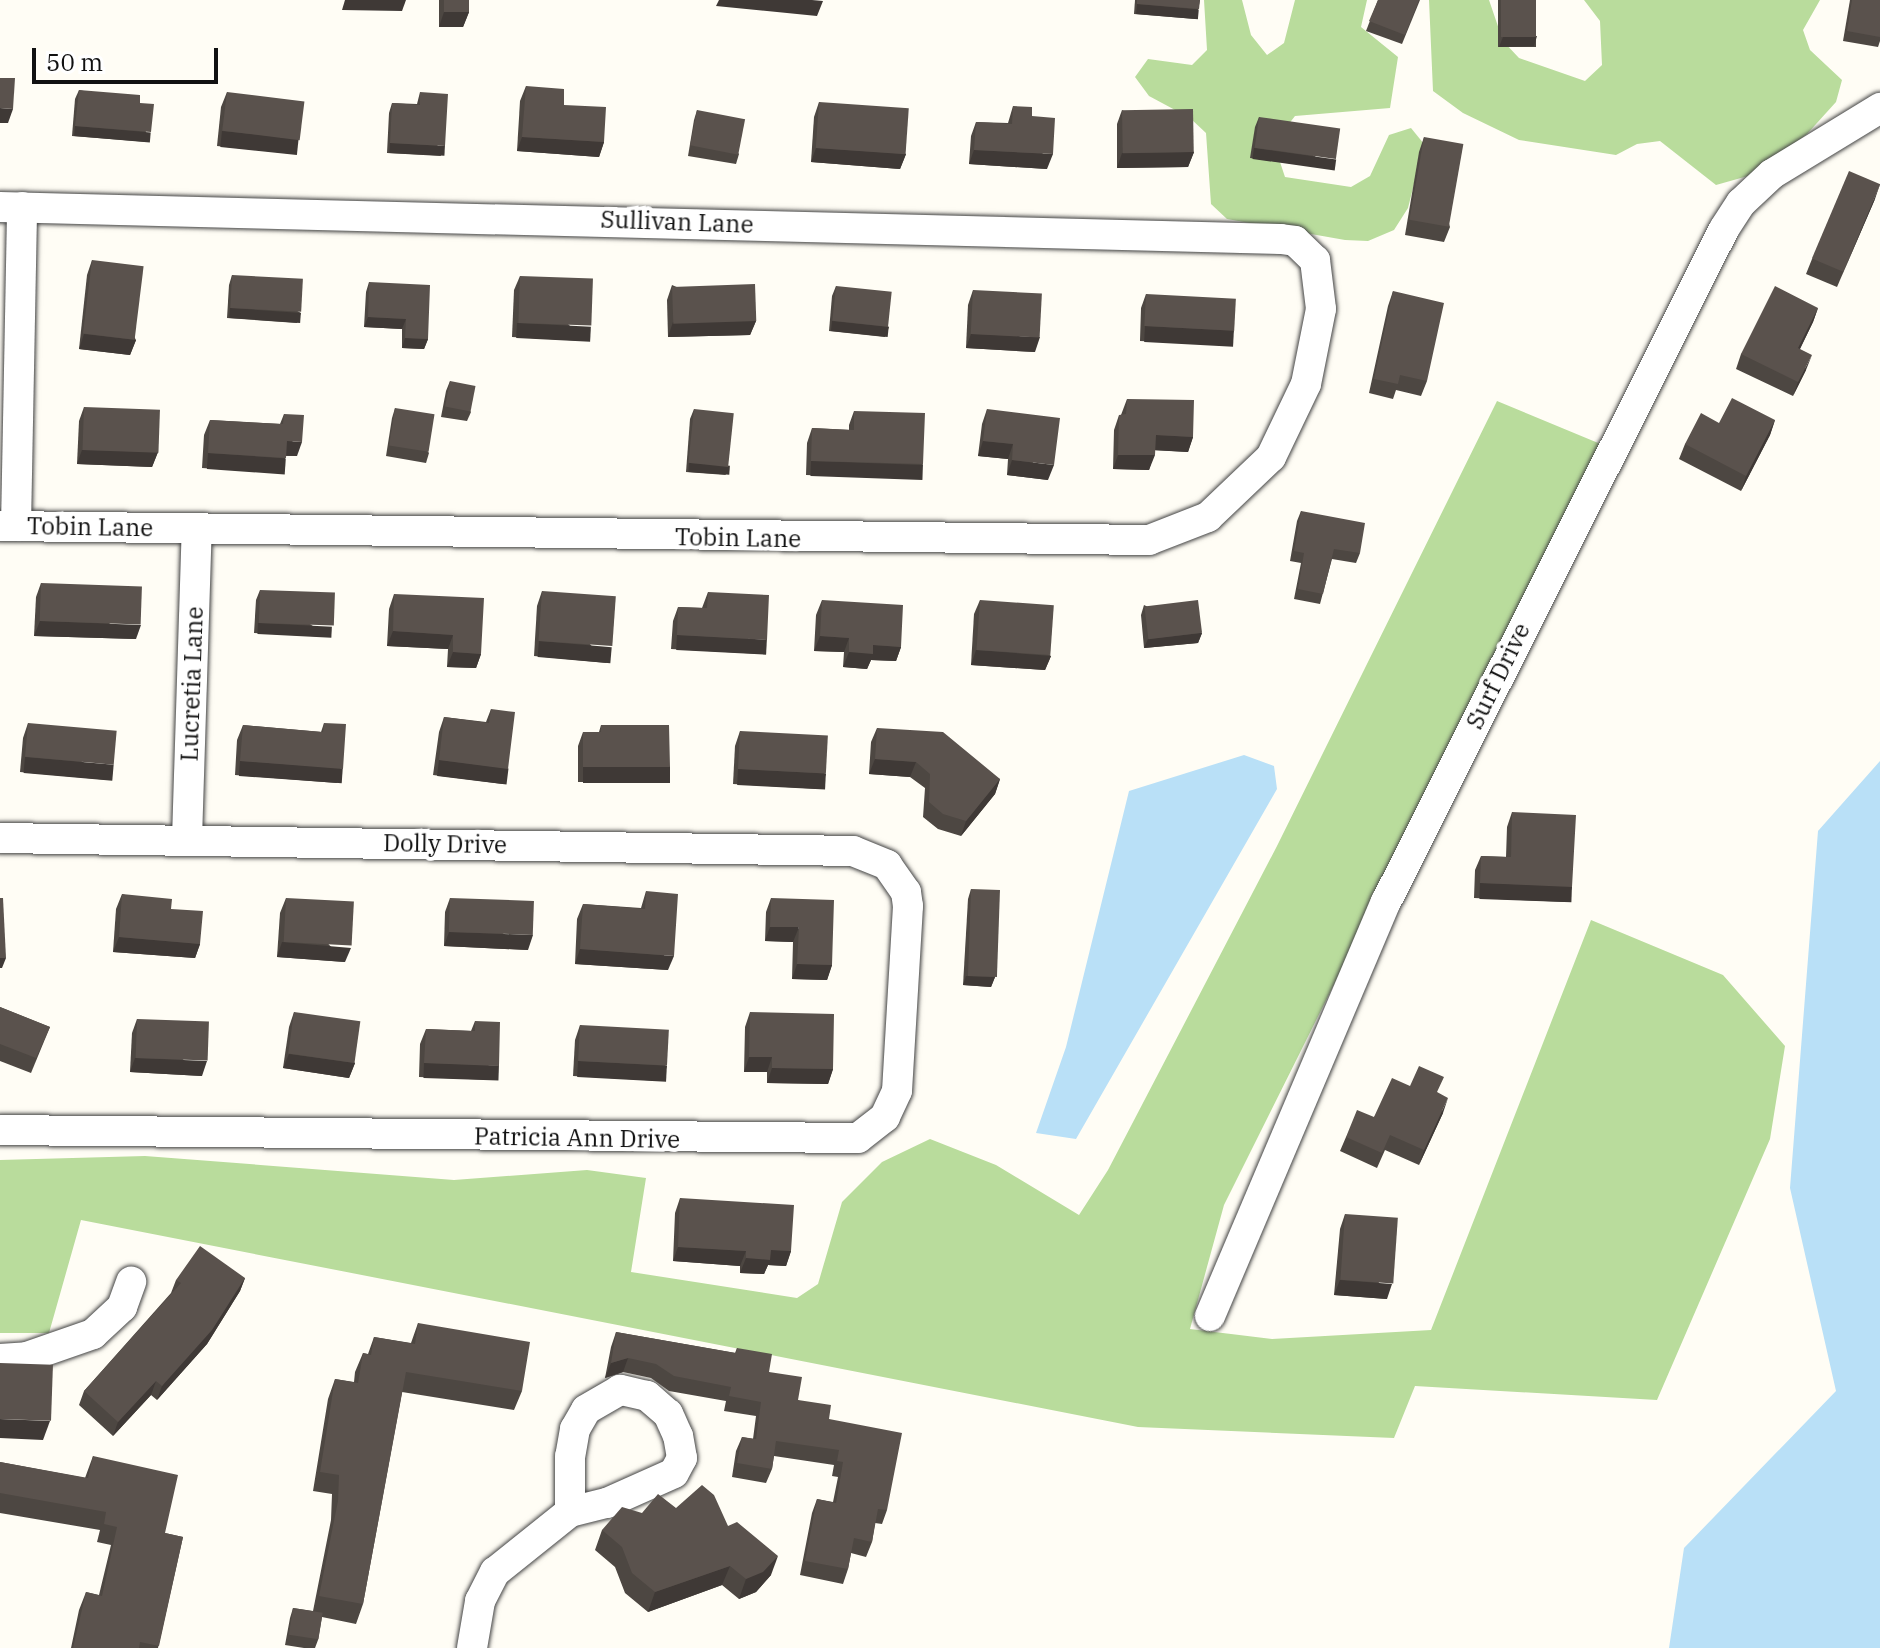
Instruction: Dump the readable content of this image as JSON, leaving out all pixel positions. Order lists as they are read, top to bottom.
{
  "streets": {
    "street": [
      "Sullivan Lane",
      "Tobin Lane",
      "Surf Drive",
      "Lucretia Lane",
      "Dolly Drive",
      "Patricia Ann Drive"
    ]
  },
  "crossings": [
    ["Sullivan Lane", "Tobin Lane"],
    ["Tobin Lane", "Lucretia Lane"],
    ["Lucretia Lane", "Dolly Drive"],
    ["Dolly Drive", "Patricia Ann Drive"]
  ],
  "scale_bar": "50 m"
}
